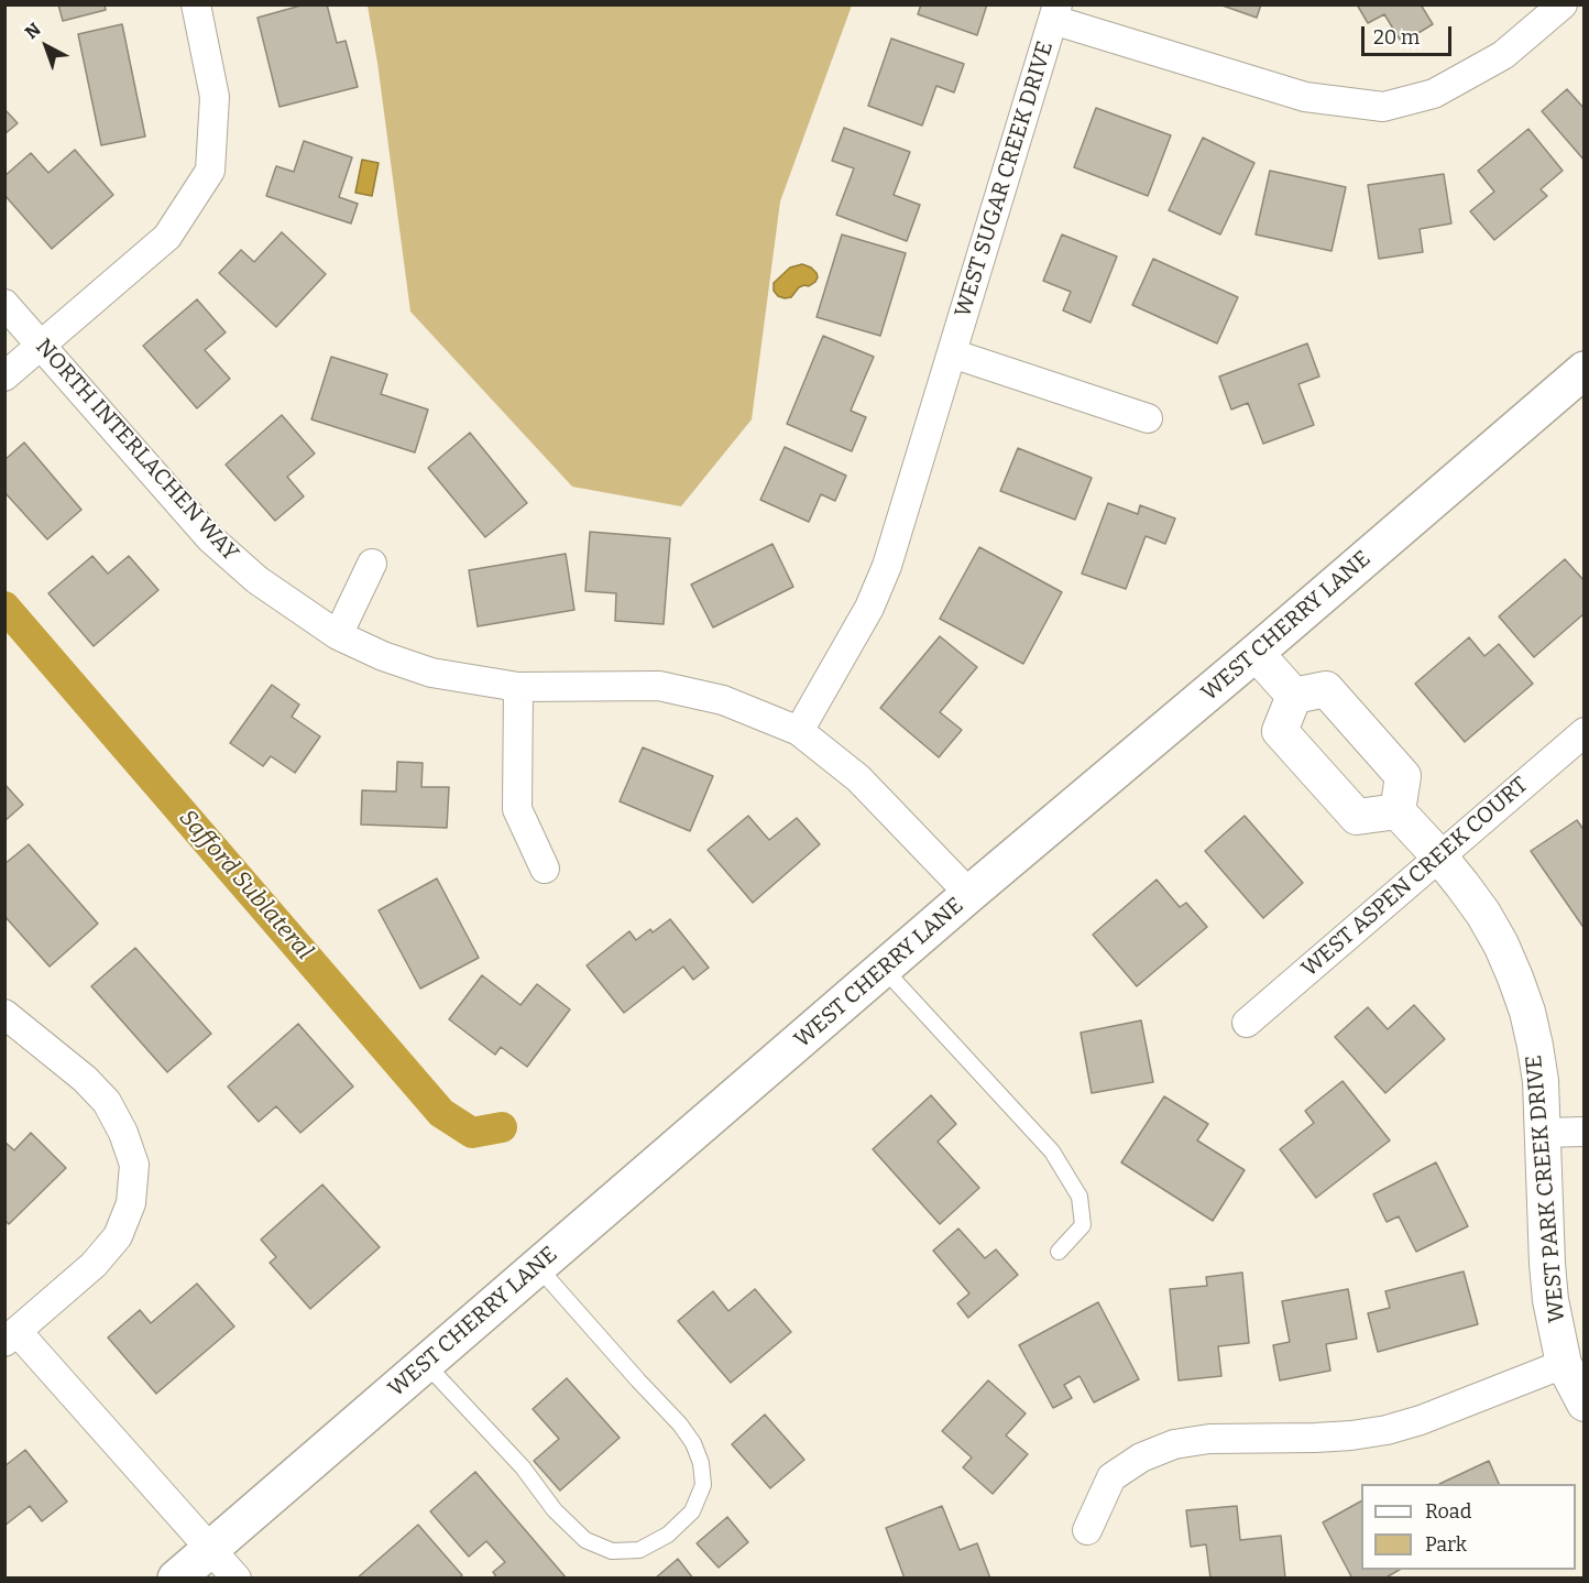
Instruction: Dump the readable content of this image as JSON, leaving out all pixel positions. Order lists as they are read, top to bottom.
{
  "streets": {
    "main road": ["WEST CHERRY LANE"],
    "street": [
      "WEST SUGAR CREEK DRIVE",
      "NORTH INTERLACHEN WAY",
      "WEST ASPEN CREEK COURT",
      "WEST PARK CREEK DRIVE"
    ]
  },
  "crossings": [
    ["WEST SUGAR CREEK DRIVE", "NORTH INTERLACHEN WAY"],
    ["NORTH INTERLACHEN WAY", "WEST CHERRY LANE"],
    ["WEST ASPEN CREEK COURT", "WEST PARK CREEK DRIVE"]
  ],
  "water": ["Safford Sublateral"],
  "legend": ["Road", "Park"],
  "scale_bar": "20 m",
  "north": "top left"
}
